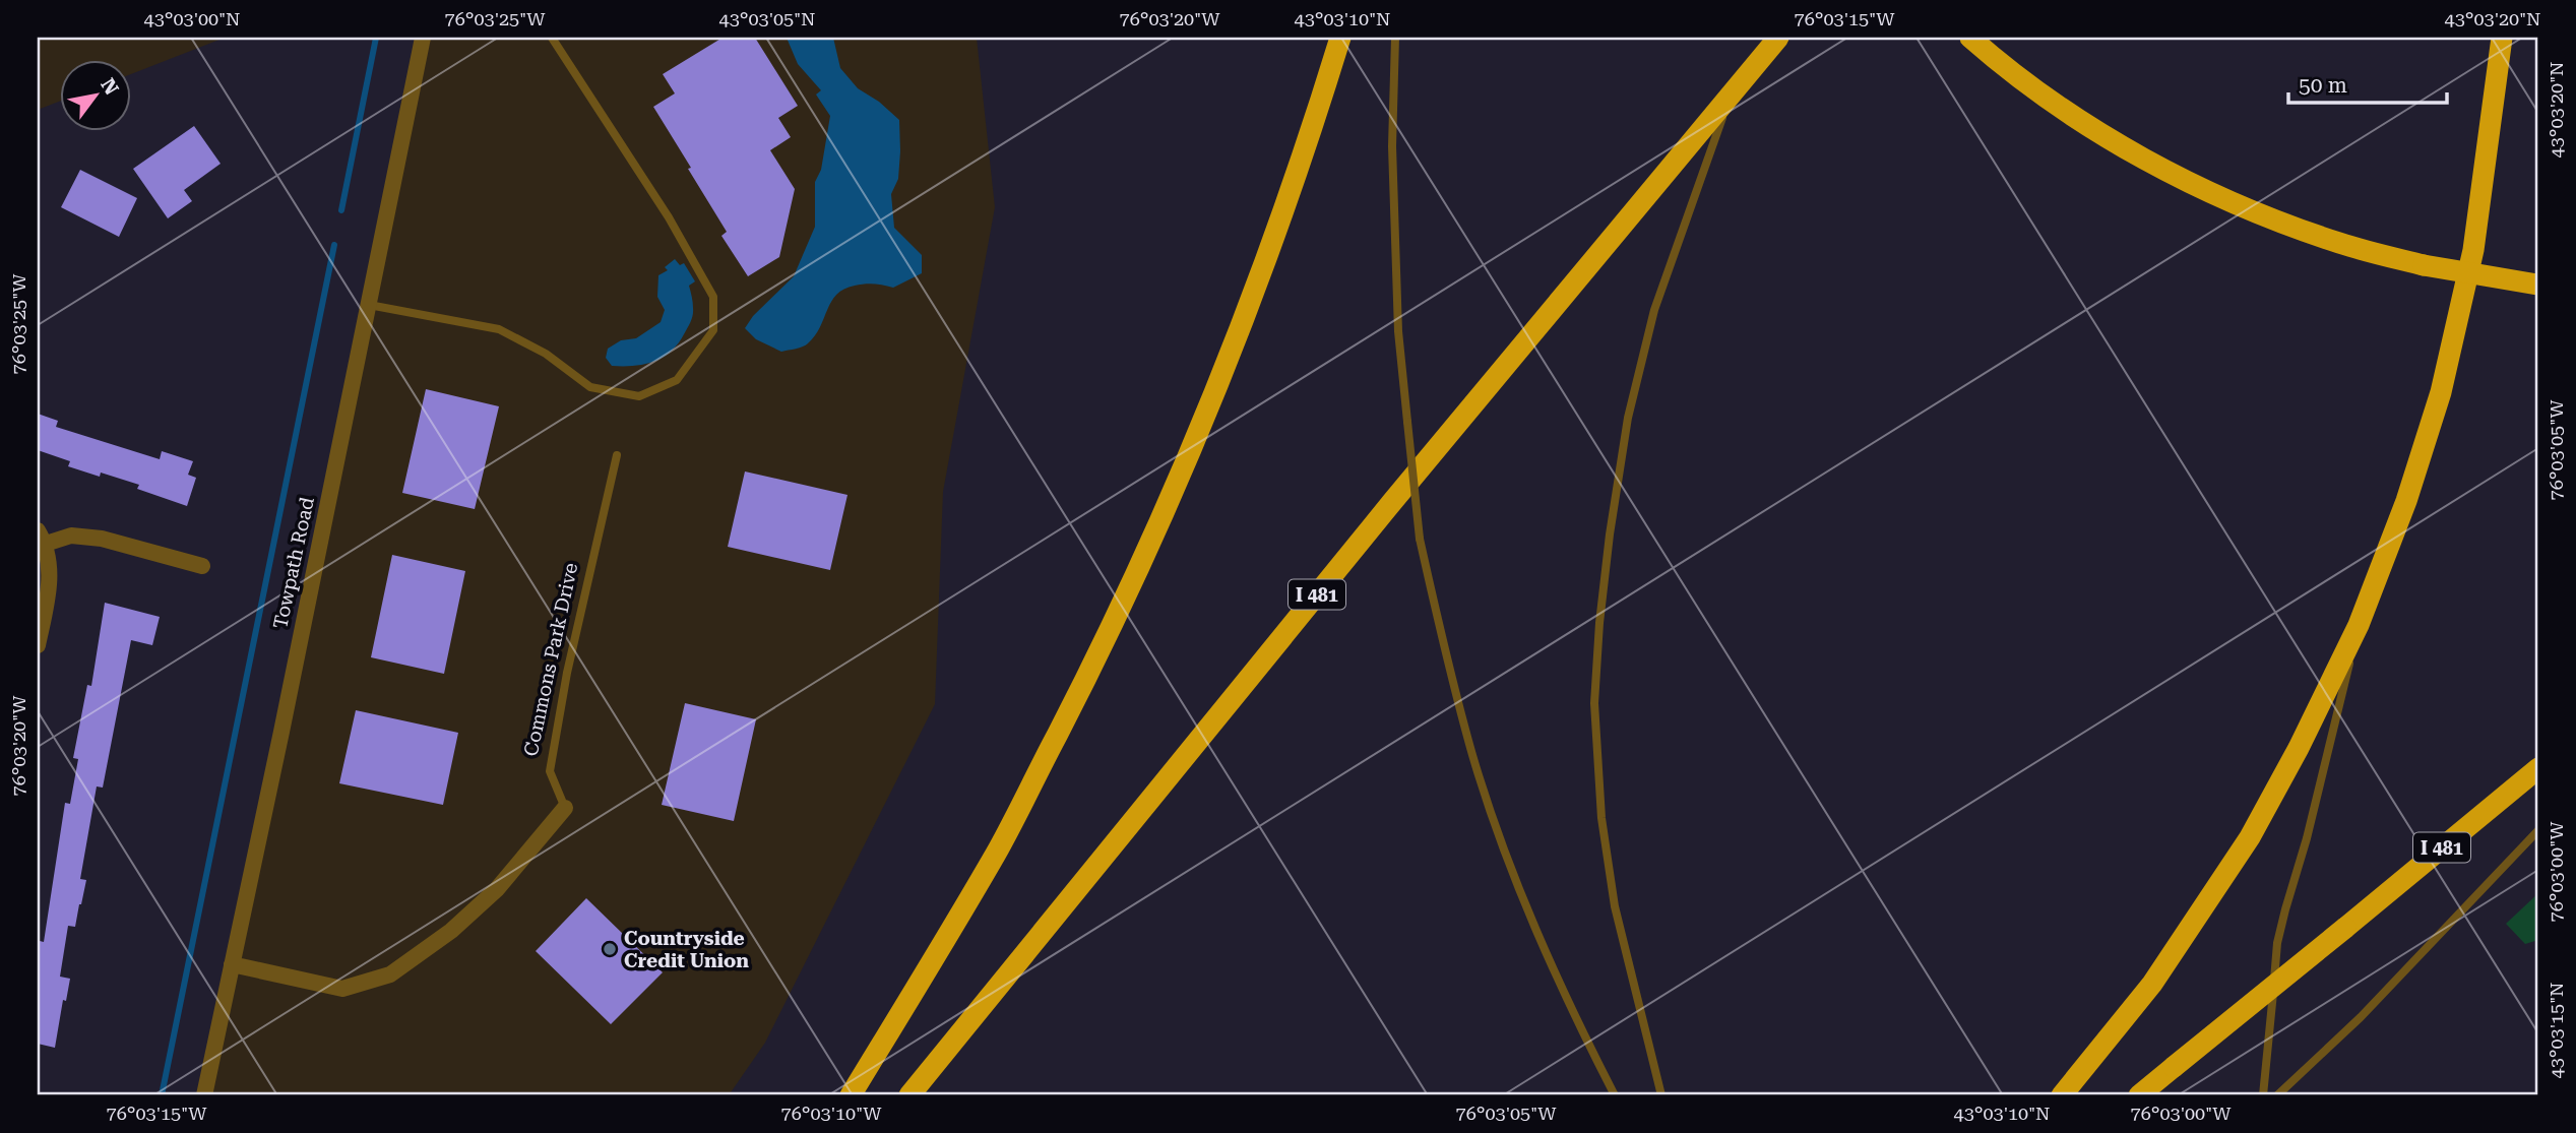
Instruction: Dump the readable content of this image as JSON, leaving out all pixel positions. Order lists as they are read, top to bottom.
{
  "streets": {
    "highway": ["I 481"],
    "street": ["Towpath Road", "Commons Park Drive"]
  },
  "crossings": [
    ["Towpath Road", "Commons Park Drive"]
  ],
  "places": ["Countryside Credit Union"],
  "scale_bar": "50 m",
  "north": "top right",
  "coordinates": [
    "43°03'00\"N",
    "76°03'25\"W",
    "43°03'05\"N",
    "76°03'20\"W",
    "43°03'10\"N",
    "76°03'15\"W",
    "43°03'20\"N",
    "76°03'05\"W",
    "76°03'00\"W",
    "43°03'15\"N",
    "76°03'10\"W"
  ]
}
